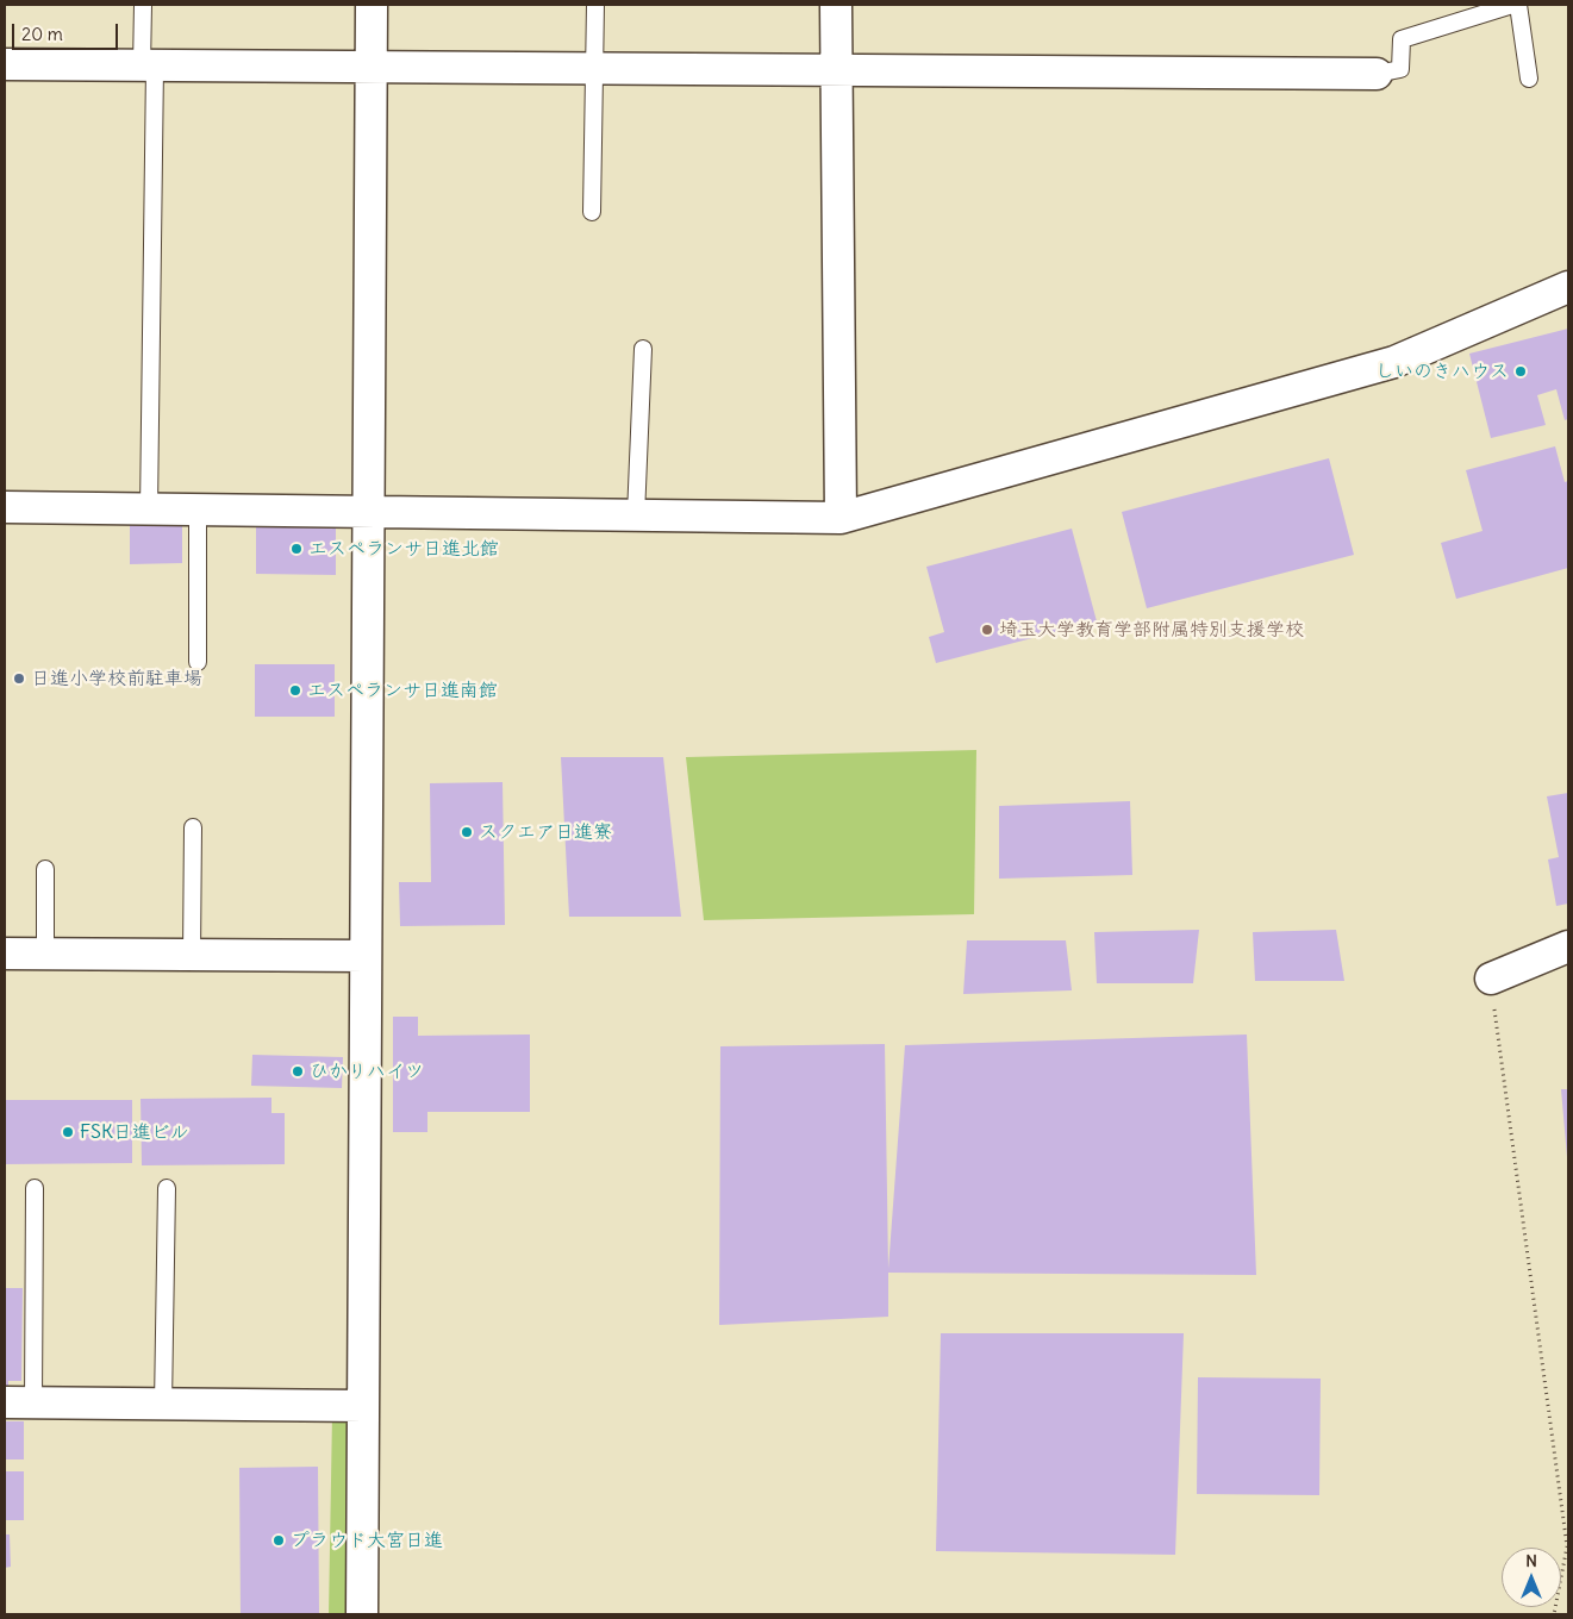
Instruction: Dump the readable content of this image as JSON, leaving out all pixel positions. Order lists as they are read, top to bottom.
{
  "places": [
    "しいのきハウス",
    "エスペランサ日進北館",
    "埼玉大学教育学部附属特別支援学校",
    "日進小学校前駐車場",
    "エスペランサ日進南館",
    "スクエア日進寮",
    "ひかりハイツ",
    "FSK日進ビル",
    "プラウド大宮日進"
  ],
  "scale_bar": "20 m",
  "north": "top"
}
